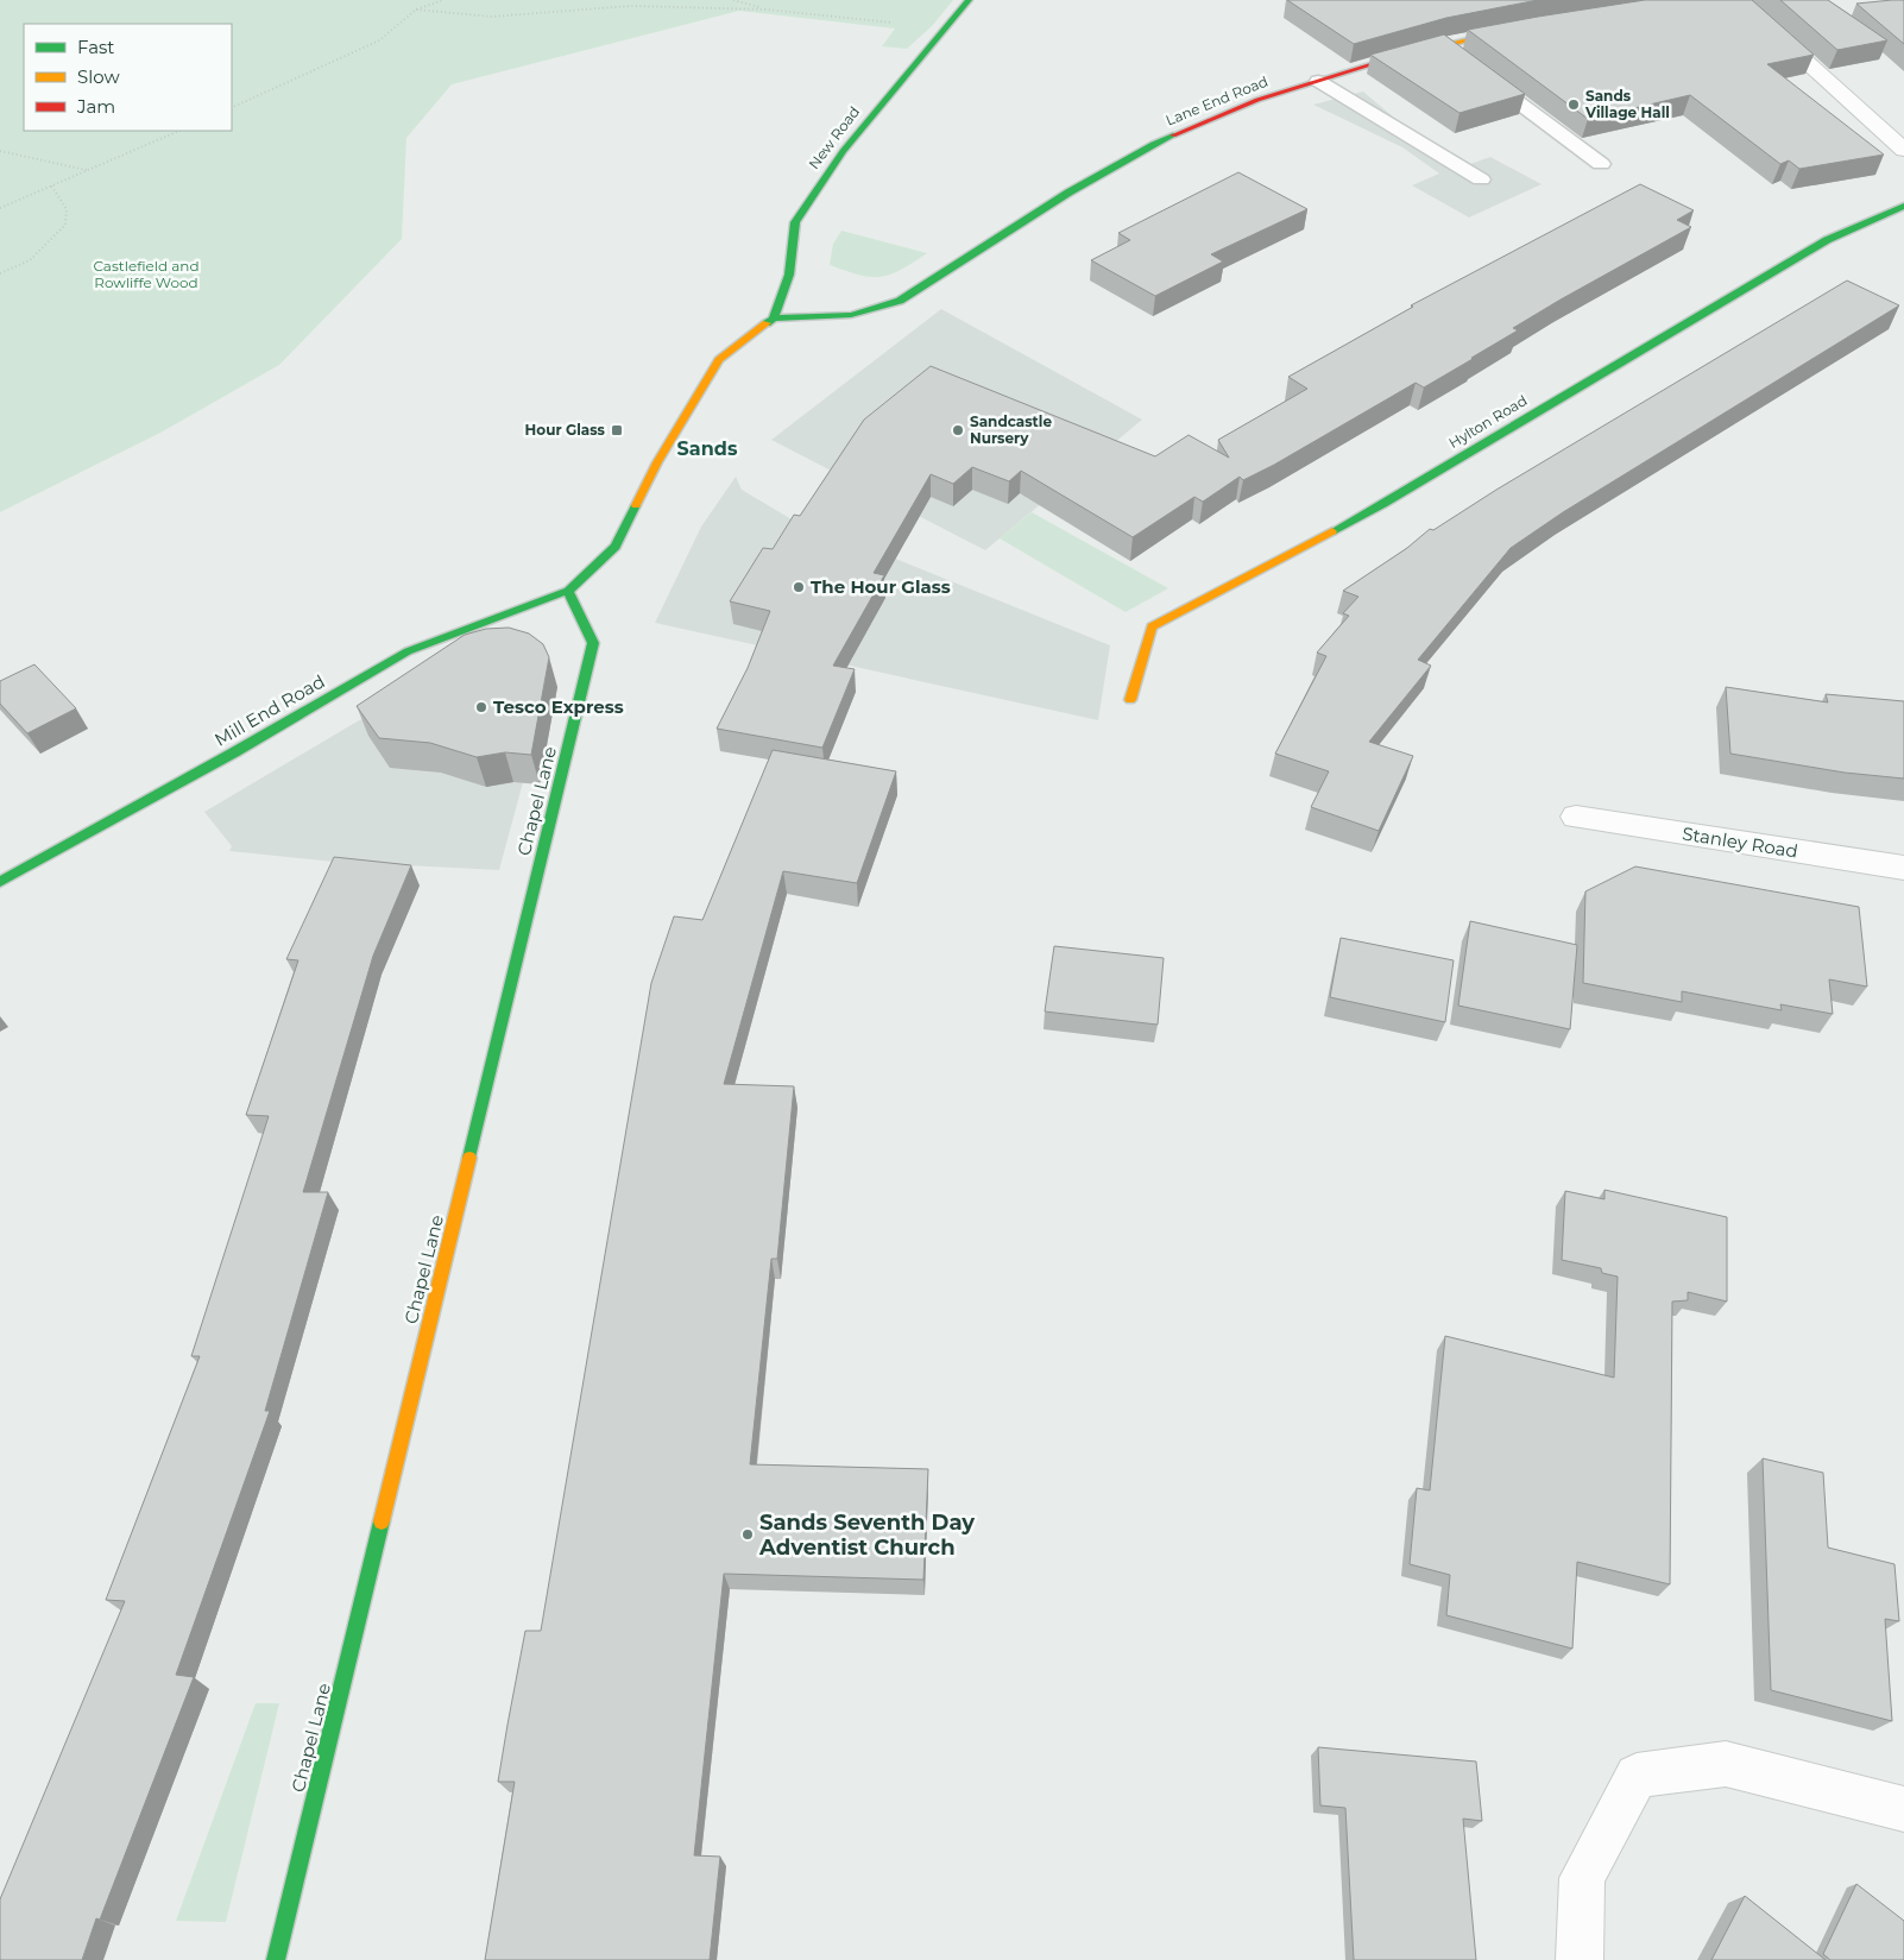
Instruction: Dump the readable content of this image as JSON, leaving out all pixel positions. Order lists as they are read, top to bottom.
{
  "streets": {
    "main road": [
      "Lane End Road",
      "New Road",
      "Hylton Road",
      "Mill End Road",
      "Chapel Lane"
    ],
    "street": ["Stanley Road"]
  },
  "crossings": [
    ["Lane End Road", "New Road"],
    ["Mill End Road", "Chapel Lane"]
  ],
  "districts": ["Sands"],
  "parks": ["Castlefield and Rowliffe Wood"],
  "places": {
    "other": [
      "Sands Village Hall",
      "Sandcastle Nursery",
      "The Hour Glass",
      "Tesco Express",
      "Sands Seventh Day Adventist Church"
    ],
    "transit": ["Hour Glass"]
  },
  "legend": ["Fast", "Slow", "Jam"]
}
